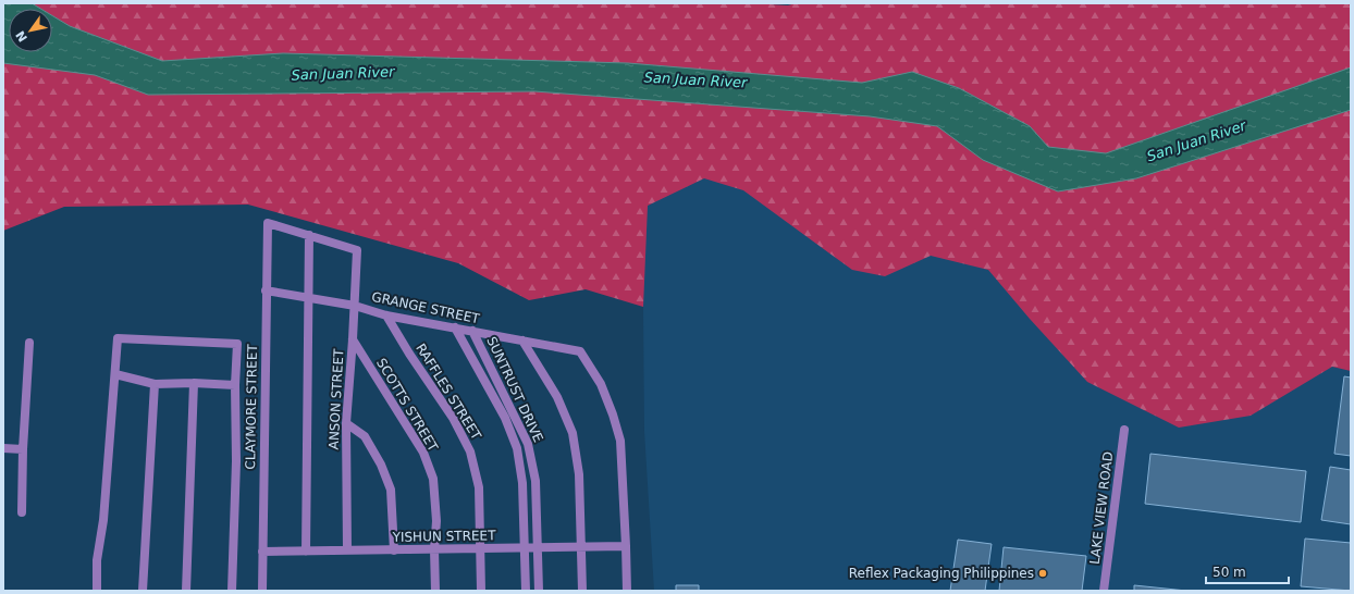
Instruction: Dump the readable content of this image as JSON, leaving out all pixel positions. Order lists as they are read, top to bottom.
{
  "streets": {
    "street": [
      "GRANGE STREET",
      "SUNTRUST DRIVE",
      "RAFFLES STREET",
      "ANSON STREET",
      "SCOTTS STREET",
      "CLAYMORE STREET",
      "LAKE VIEW ROAD",
      "YISHUN STREET"
    ]
  },
  "crossings": [
    ["GRANGE STREET", "SUNTRUST DRIVE"],
    ["GRANGE STREET", "RAFFLES STREET"],
    ["GRANGE STREET", "ANSON STREET"],
    ["GRANGE STREET", "CLAYMORE STREET"],
    ["GRANGE STREET", "YISHUN STREET"],
    ["SUNTRUST DRIVE", "YISHUN STREET"],
    ["RAFFLES STREET", "YISHUN STREET"],
    ["ANSON STREET", "SCOTTS STREET"],
    ["ANSON STREET", "CLAYMORE STREET"],
    ["ANSON STREET", "YISHUN STREET"],
    ["SCOTTS STREET", "YISHUN STREET"],
    ["CLAYMORE STREET", "YISHUN STREET"]
  ],
  "water": ["San Juan River"],
  "places": ["Reflex Packaging Philippines"],
  "scale_bar": "50 m",
  "north": "bottom left"
}
